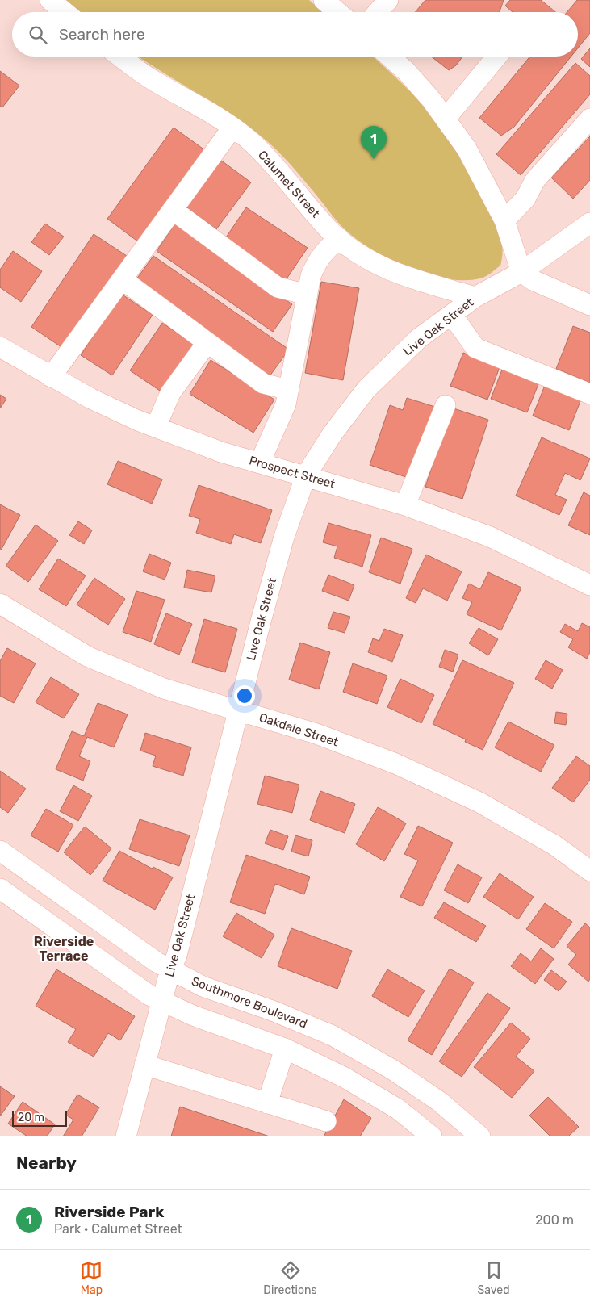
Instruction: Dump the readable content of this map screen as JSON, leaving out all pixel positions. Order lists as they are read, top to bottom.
{
  "streets": {
    "street": [
      "Calumet Street",
      "Live Oak Street",
      "Prospect Street",
      "Oakdale Street",
      "Southmore Boulevard"
    ]
  },
  "crossings": [
    ["Calumet Street", "Live Oak Street"],
    ["Live Oak Street", "Prospect Street"],
    ["Live Oak Street", "Oakdale Street"],
    ["Live Oak Street", "Southmore Boulevard"]
  ],
  "districts": ["Riverside Terrace"],
  "scale_bar": "20 m",
  "page": {
    "search": "Search here",
    "pins": "1",
    "scale": "20 m",
    "heading": "Nearby",
    "list": [
      {
        "mark": "1",
        "name": "Riverside Park",
        "note": "Park · Calumet Street",
        "value": "200 m"
      }
    ],
    "nav": ["Map", "Directions", "Saved"]
  }
}
